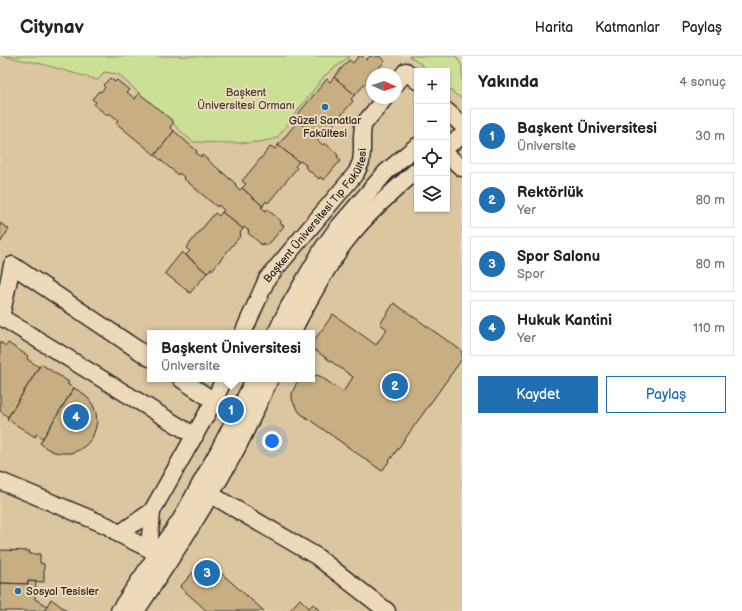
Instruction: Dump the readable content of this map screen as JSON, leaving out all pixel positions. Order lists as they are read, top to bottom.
{
  "streets": {
    "street": ["Başkent Üniversitesi Tıp Fakültesi"]
  },
  "parks": ["Başkent Üniversitesi Ormanı"],
  "places": ["Güzel Sanatlar Fakültesi", "Sosyal Tesisler"],
  "north": "right",
  "page": {
    "header": "Citynav",
    "nav": ["Harita", "Katmanlar", "Paylaş"],
    "heading": ["Yakında", "4 sonuç"],
    "map_buttons": ["+", "−"],
    "list": [
      {
        "mark": "1",
        "name": "Başkent Üniversitesi",
        "note": "Üniversite",
        "value": "30 m"
      },
      {
        "mark": "2",
        "name": "Rektörlük",
        "note": "Yer",
        "value": "80 m"
      },
      {
        "mark": "3",
        "name": "Spor Salonu",
        "note": "Spor",
        "value": "80 m"
      },
      {
        "mark": "4",
        "name": "Hukuk Kantini",
        "note": "Yer",
        "value": "110 m"
      }
    ],
    "popup": ["Başkent Üniversitesi", "Üniversite"],
    "buttons": ["Kaydet", "Paylaş"],
    "pins": [
      "2",
      "1",
      "4",
      "3"
    ]
  }
}
